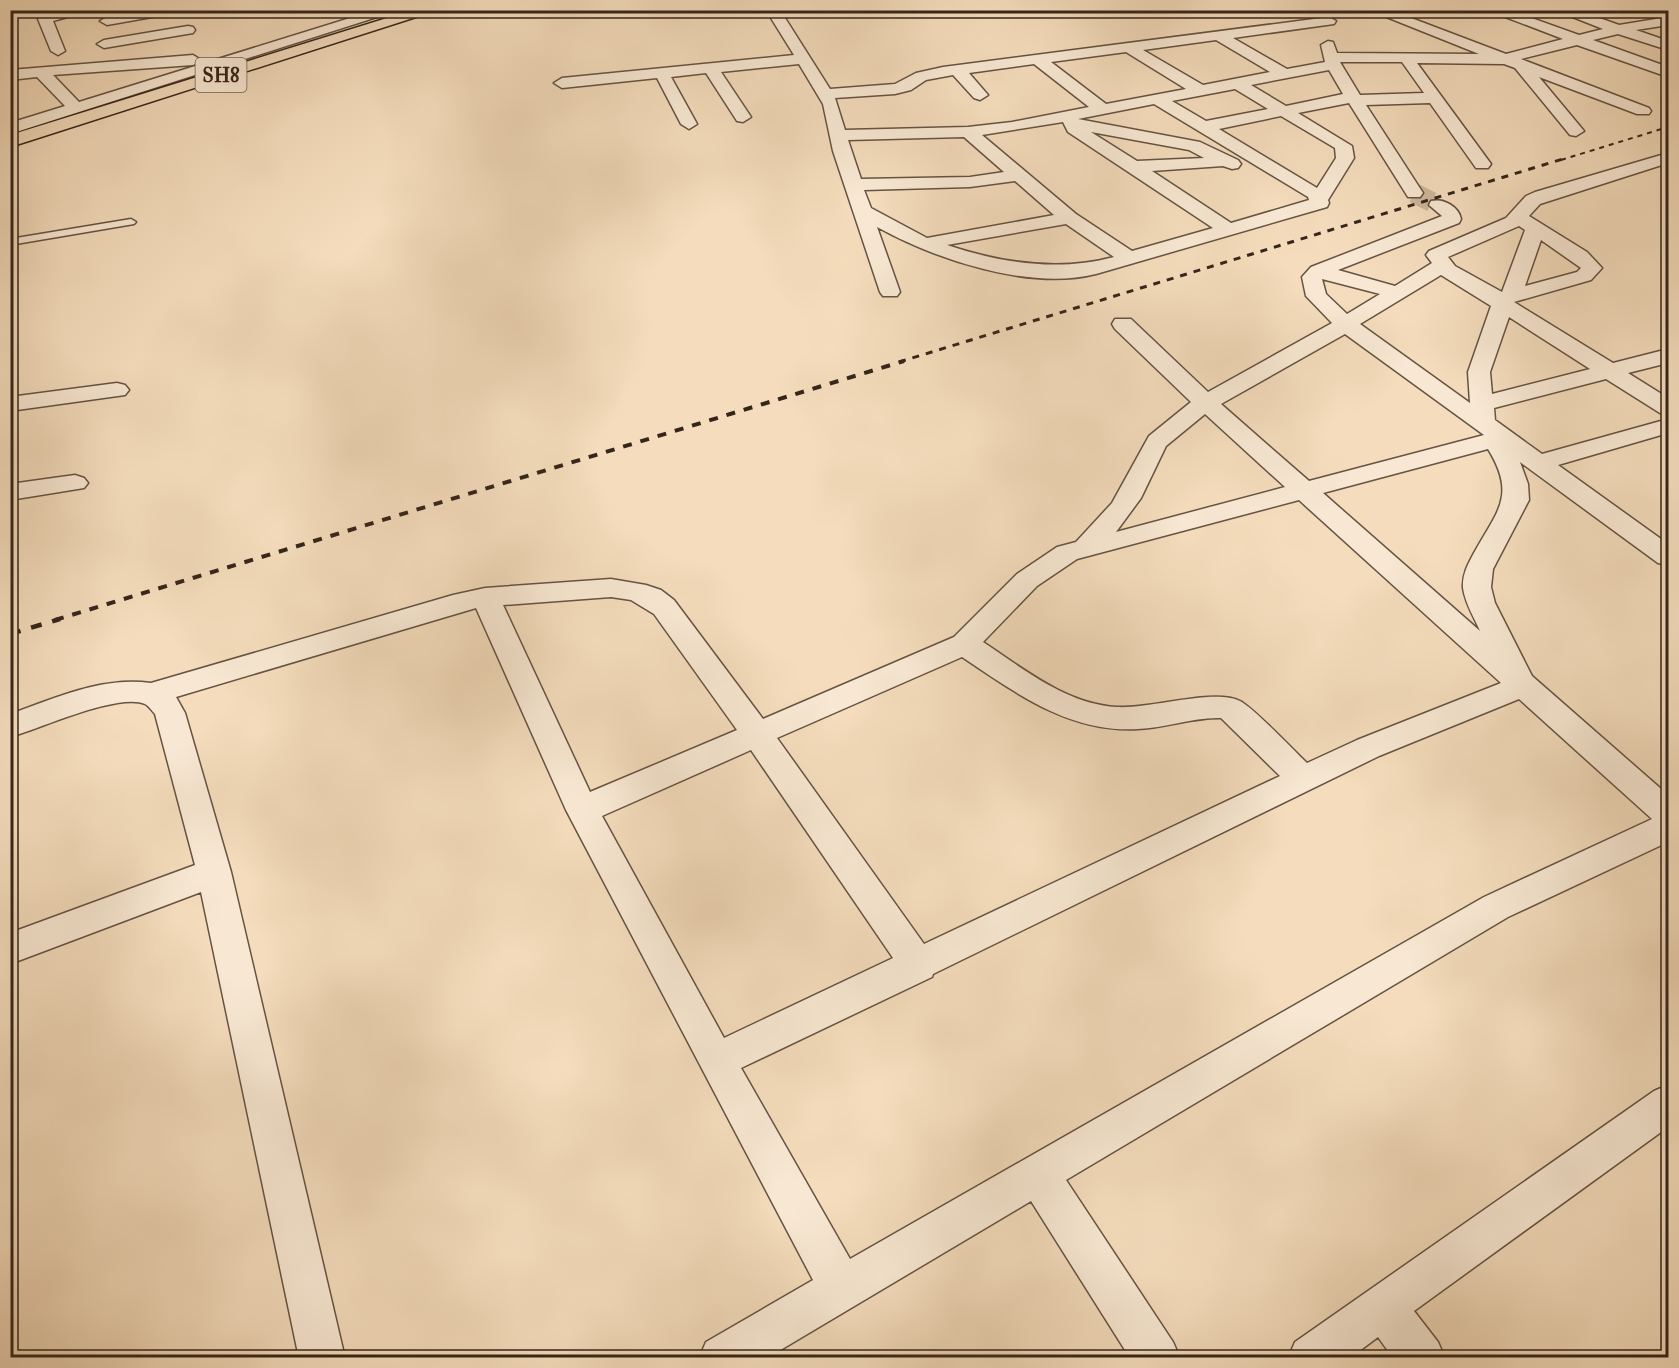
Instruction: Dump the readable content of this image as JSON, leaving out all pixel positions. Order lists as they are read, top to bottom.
{
  "streets": {
    "main road": ["SH8"]
  }
}
